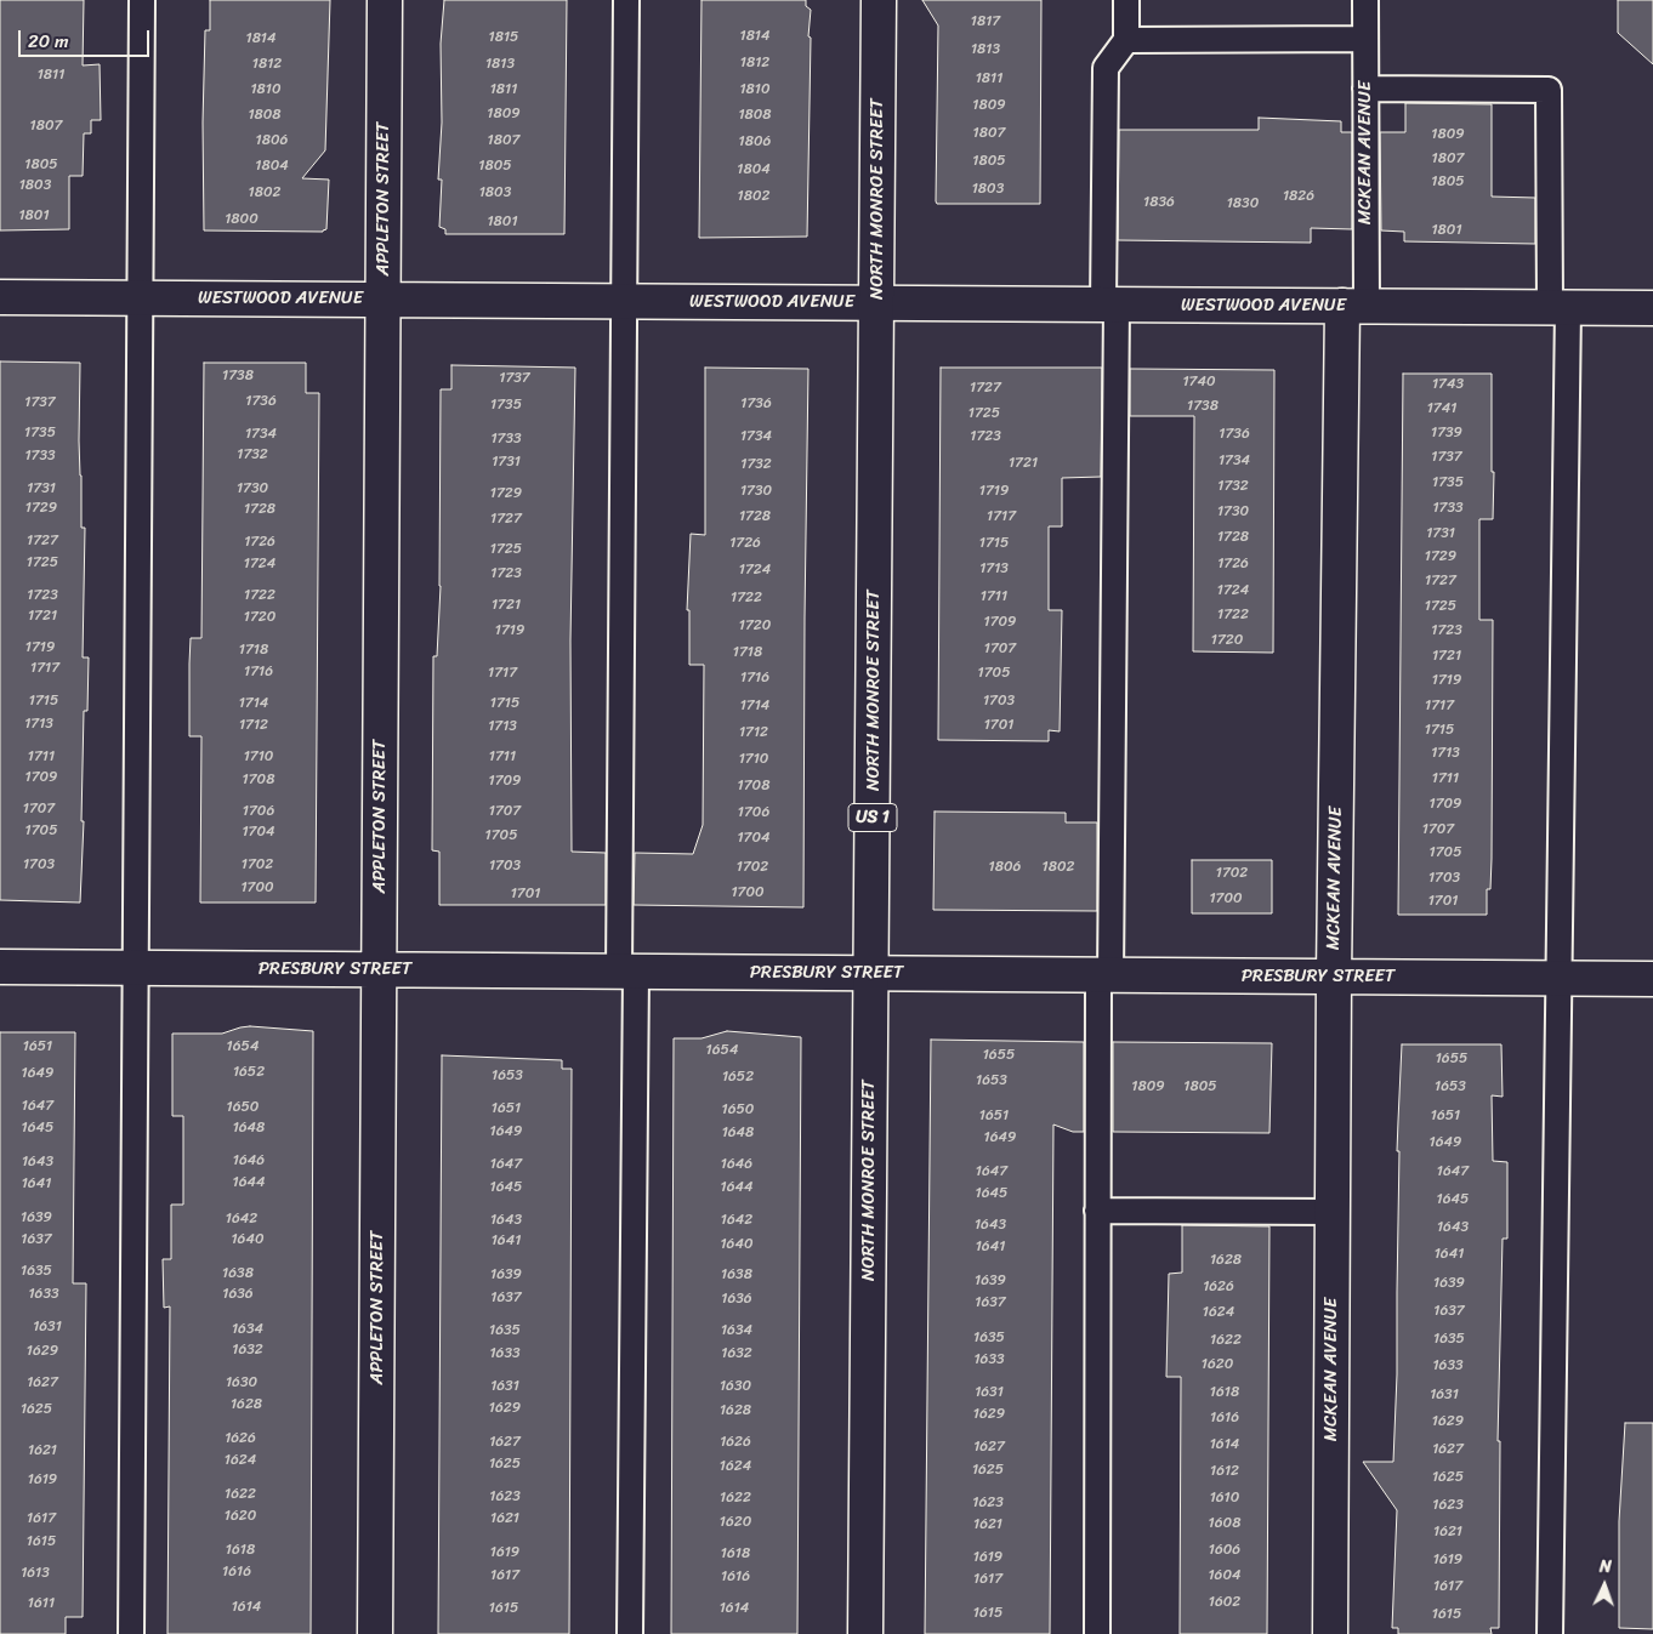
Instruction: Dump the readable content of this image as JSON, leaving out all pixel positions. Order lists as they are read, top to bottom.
{
  "streets": {
    "street": [
      "MCKEAN AVENUE",
      "APPLETON STREET",
      "NORTH MONROE STREET",
      "WESTWOOD AVENUE",
      "US 1",
      "PRESBURY STREET"
    ]
  },
  "crossings": [
    ["MCKEAN AVENUE", "WESTWOOD AVENUE"],
    ["MCKEAN AVENUE", "PRESBURY STREET"],
    ["APPLETON STREET", "WESTWOOD AVENUE"],
    ["APPLETON STREET", "PRESBURY STREET"],
    ["NORTH MONROE STREET", "WESTWOOD AVENUE"],
    ["NORTH MONROE STREET", "PRESBURY STREET"]
  ],
  "house_numbers": [
    "1817",
    "1814",
    "1815",
    "1814",
    "1813",
    "1812",
    "1812",
    "1813",
    "1811",
    "1811",
    "1810",
    "1811",
    "1810",
    "1809",
    "1809",
    "1808",
    "1808",
    "1807",
    "1807",
    "1809",
    "1806",
    "1807",
    "1806",
    "1807",
    "1805",
    "1805",
    "1804",
    "1805",
    "1804",
    "1805",
    "1803",
    "1803",
    "1802",
    "1803",
    "1802",
    "1826",
    "1836",
    "1830",
    "1801",
    "1800",
    "1801",
    "1801",
    "1738",
    "1737",
    "1740",
    "1743",
    "1727",
    "1736",
    "1737",
    "1736",
    "1735",
    "1738",
    "1741",
    "1725",
    "1735",
    "1739",
    "1734",
    "1736",
    "1734",
    "1723",
    "1733",
    "1732",
    "1733",
    "1737",
    "1734",
    "1731",
    "1721",
    "1732",
    "1735",
    "1732",
    "1731",
    "1730",
    "1730",
    "1719",
    "1729",
    "1729",
    "1733",
    "1728",
    "1730",
    "1728",
    "1717",
    "1727",
    "1731",
    "1728",
    "1727",
    "1726",
    "1726",
    "1715",
    "1725",
    "1729",
    "1725",
    "1724",
    "1726",
    "1713",
    "1724",
    "1723",
    "1727",
    "1724",
    "1723",
    "1722",
    "1711",
    "1722",
    "1721",
    "1725",
    "1722",
    "1721",
    "1720",
    "1709",
    "1720",
    "1719",
    "1723",
    "1720",
    "1719",
    "1707",
    "1718",
    "1718",
    "1721",
    "1717",
    "1716",
    "1717",
    "1705",
    "1716",
    "1719",
    "1715",
    "1703",
    "1714",
    "1715",
    "1714",
    "1717",
    "1713",
    "1712",
    "1701",
    "1713",
    "1715",
    "1712",
    "1713",
    "1711",
    "1710",
    "1711",
    "1710",
    "1709",
    "1711",
    "1708",
    "1709",
    "1708",
    "1709",
    "1707",
    "1706",
    "1707",
    "1706",
    "1707",
    "1705",
    "1704",
    "1705",
    "1704",
    "1705",
    "1703",
    "1702",
    "1703",
    "1702",
    "1806",
    "1802",
    "1702",
    "1703",
    "1700",
    "1700",
    "1701",
    "1700",
    "1701",
    "1651",
    "1654",
    "1654",
    "1655",
    "1655",
    "1652",
    "1649",
    "1653",
    "1652",
    "1653",
    "1809",
    "1805",
    "1653",
    "1647",
    "1650",
    "1651",
    "1650",
    "1651",
    "1651",
    "1645",
    "1648",
    "1649",
    "1648",
    "1649",
    "1649",
    "1646",
    "1643",
    "1647",
    "1646",
    "1647",
    "1647",
    "1644",
    "1641",
    "1645",
    "1644",
    "1645",
    "1645",
    "1639",
    "1642",
    "1643",
    "1642",
    "1643",
    "1643",
    "1637",
    "1640",
    "1641",
    "1640",
    "1641",
    "1641",
    "1628",
    "1635",
    "1638",
    "1639",
    "1638",
    "1639",
    "1639",
    "1626",
    "1633",
    "1636",
    "1637",
    "1636",
    "1637",
    "1637",
    "1624",
    "1631",
    "1634",
    "1635",
    "1634",
    "1635",
    "1635",
    "1622",
    "1632",
    "1629",
    "1633",
    "1632",
    "1633",
    "1620",
    "1633",
    "1627",
    "1630",
    "1631",
    "1630",
    "1631",
    "1618",
    "1631",
    "1628",
    "1629",
    "1625",
    "1628",
    "1629",
    "1616",
    "1629",
    "1626",
    "1627",
    "1626",
    "1614",
    "1627",
    "1627",
    "1621",
    "1624",
    "1625",
    "1624",
    "1625",
    "1612",
    "1625",
    "1619",
    "1622",
    "1623",
    "1622",
    "1610",
    "1623",
    "1623",
    "1620",
    "1617",
    "1621",
    "1620",
    "1608",
    "1621",
    "1621",
    "1615",
    "1618",
    "1606",
    "1619",
    "1618",
    "1619",
    "1619",
    "1616",
    "1613",
    "1617",
    "1604",
    "1616",
    "1617",
    "1617",
    "1602",
    "1611",
    "1614",
    "1615",
    "1614",
    "1615",
    "1615"
  ],
  "scale_bar": "20 m",
  "north": "top"
}
